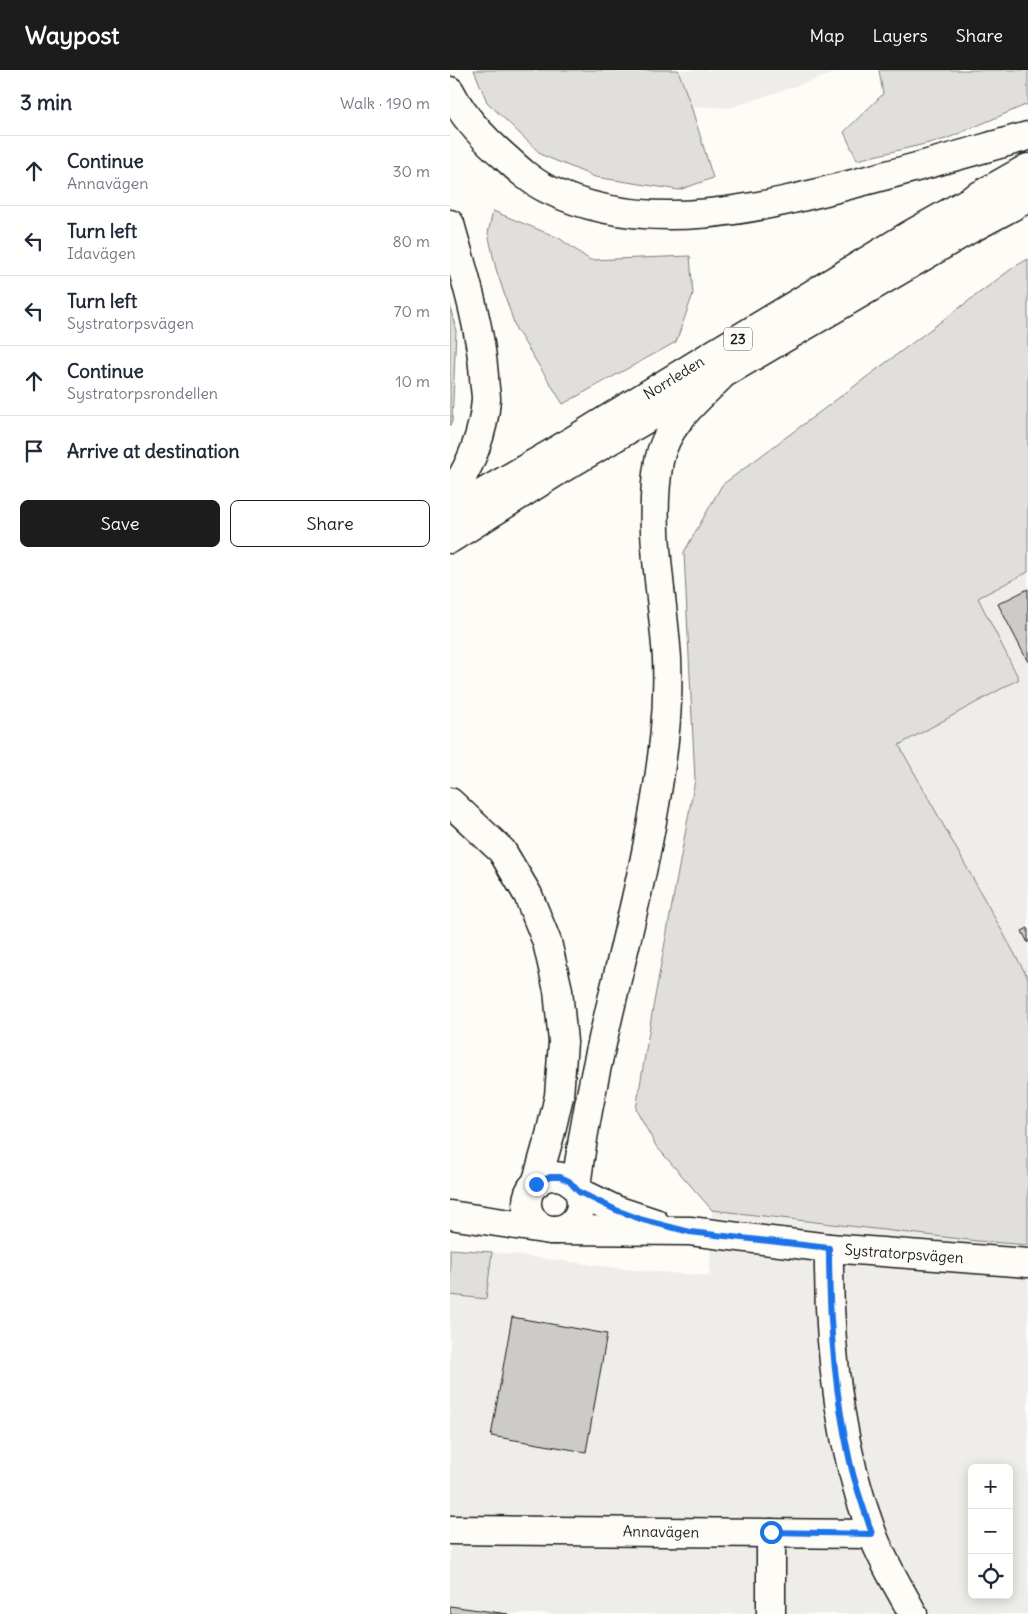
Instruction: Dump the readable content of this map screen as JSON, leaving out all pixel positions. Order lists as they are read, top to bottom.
{
  "streets": {
    "main road": [
      "23",
      "Norrleden",
      "Systratorpsvägen",
      "Annavägen"
    ]
  },
  "page": {
    "header": "Waypost",
    "nav": ["Map", "Layers", "Share"],
    "heading": ["3 min", "Walk · 190 m"],
    "list": [
      ["Continue", "Annavägen", "30 m"],
      ["Turn left", "Idavägen", "80 m"],
      ["Turn left", "Systratorpsvägen", "70 m"],
      ["Continue", "Systratorpsrondellen", "10 m"],
      "Arrive at destination"
    ],
    "buttons": ["Save", "Share"],
    "map_buttons": ["+", "−"]
  }
}
